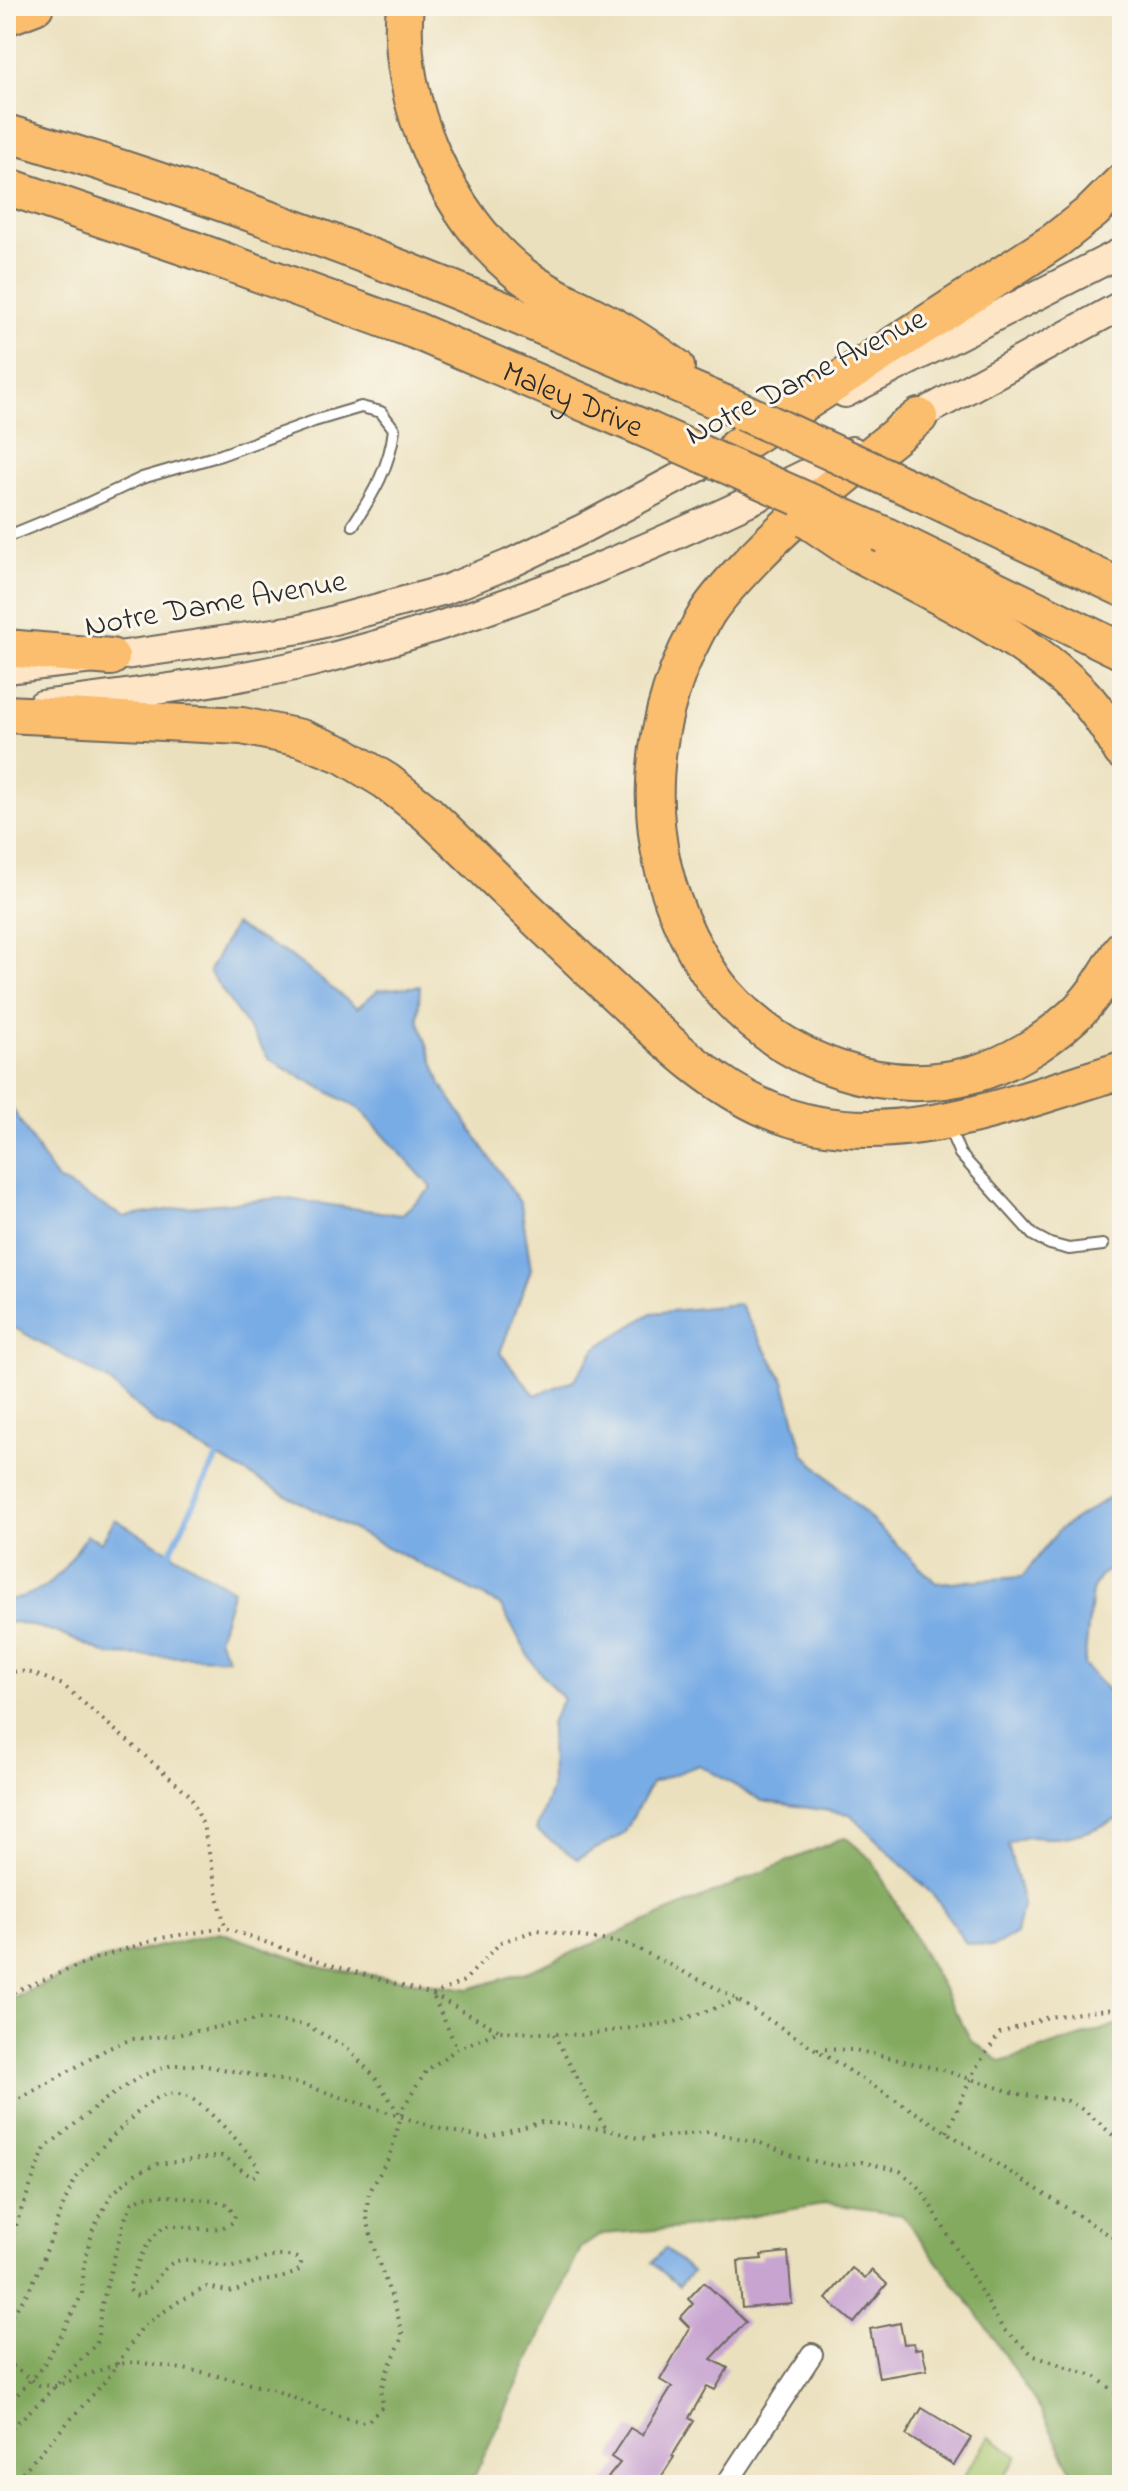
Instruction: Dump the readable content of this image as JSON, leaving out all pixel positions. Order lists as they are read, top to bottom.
{
  "streets": {
    "highway": ["Maley Drive"],
    "main road": ["Notre Dame Avenue"]
  },
  "crossings": [
    ["Notre Dame Avenue", "Maley Drive"]
  ]
}
